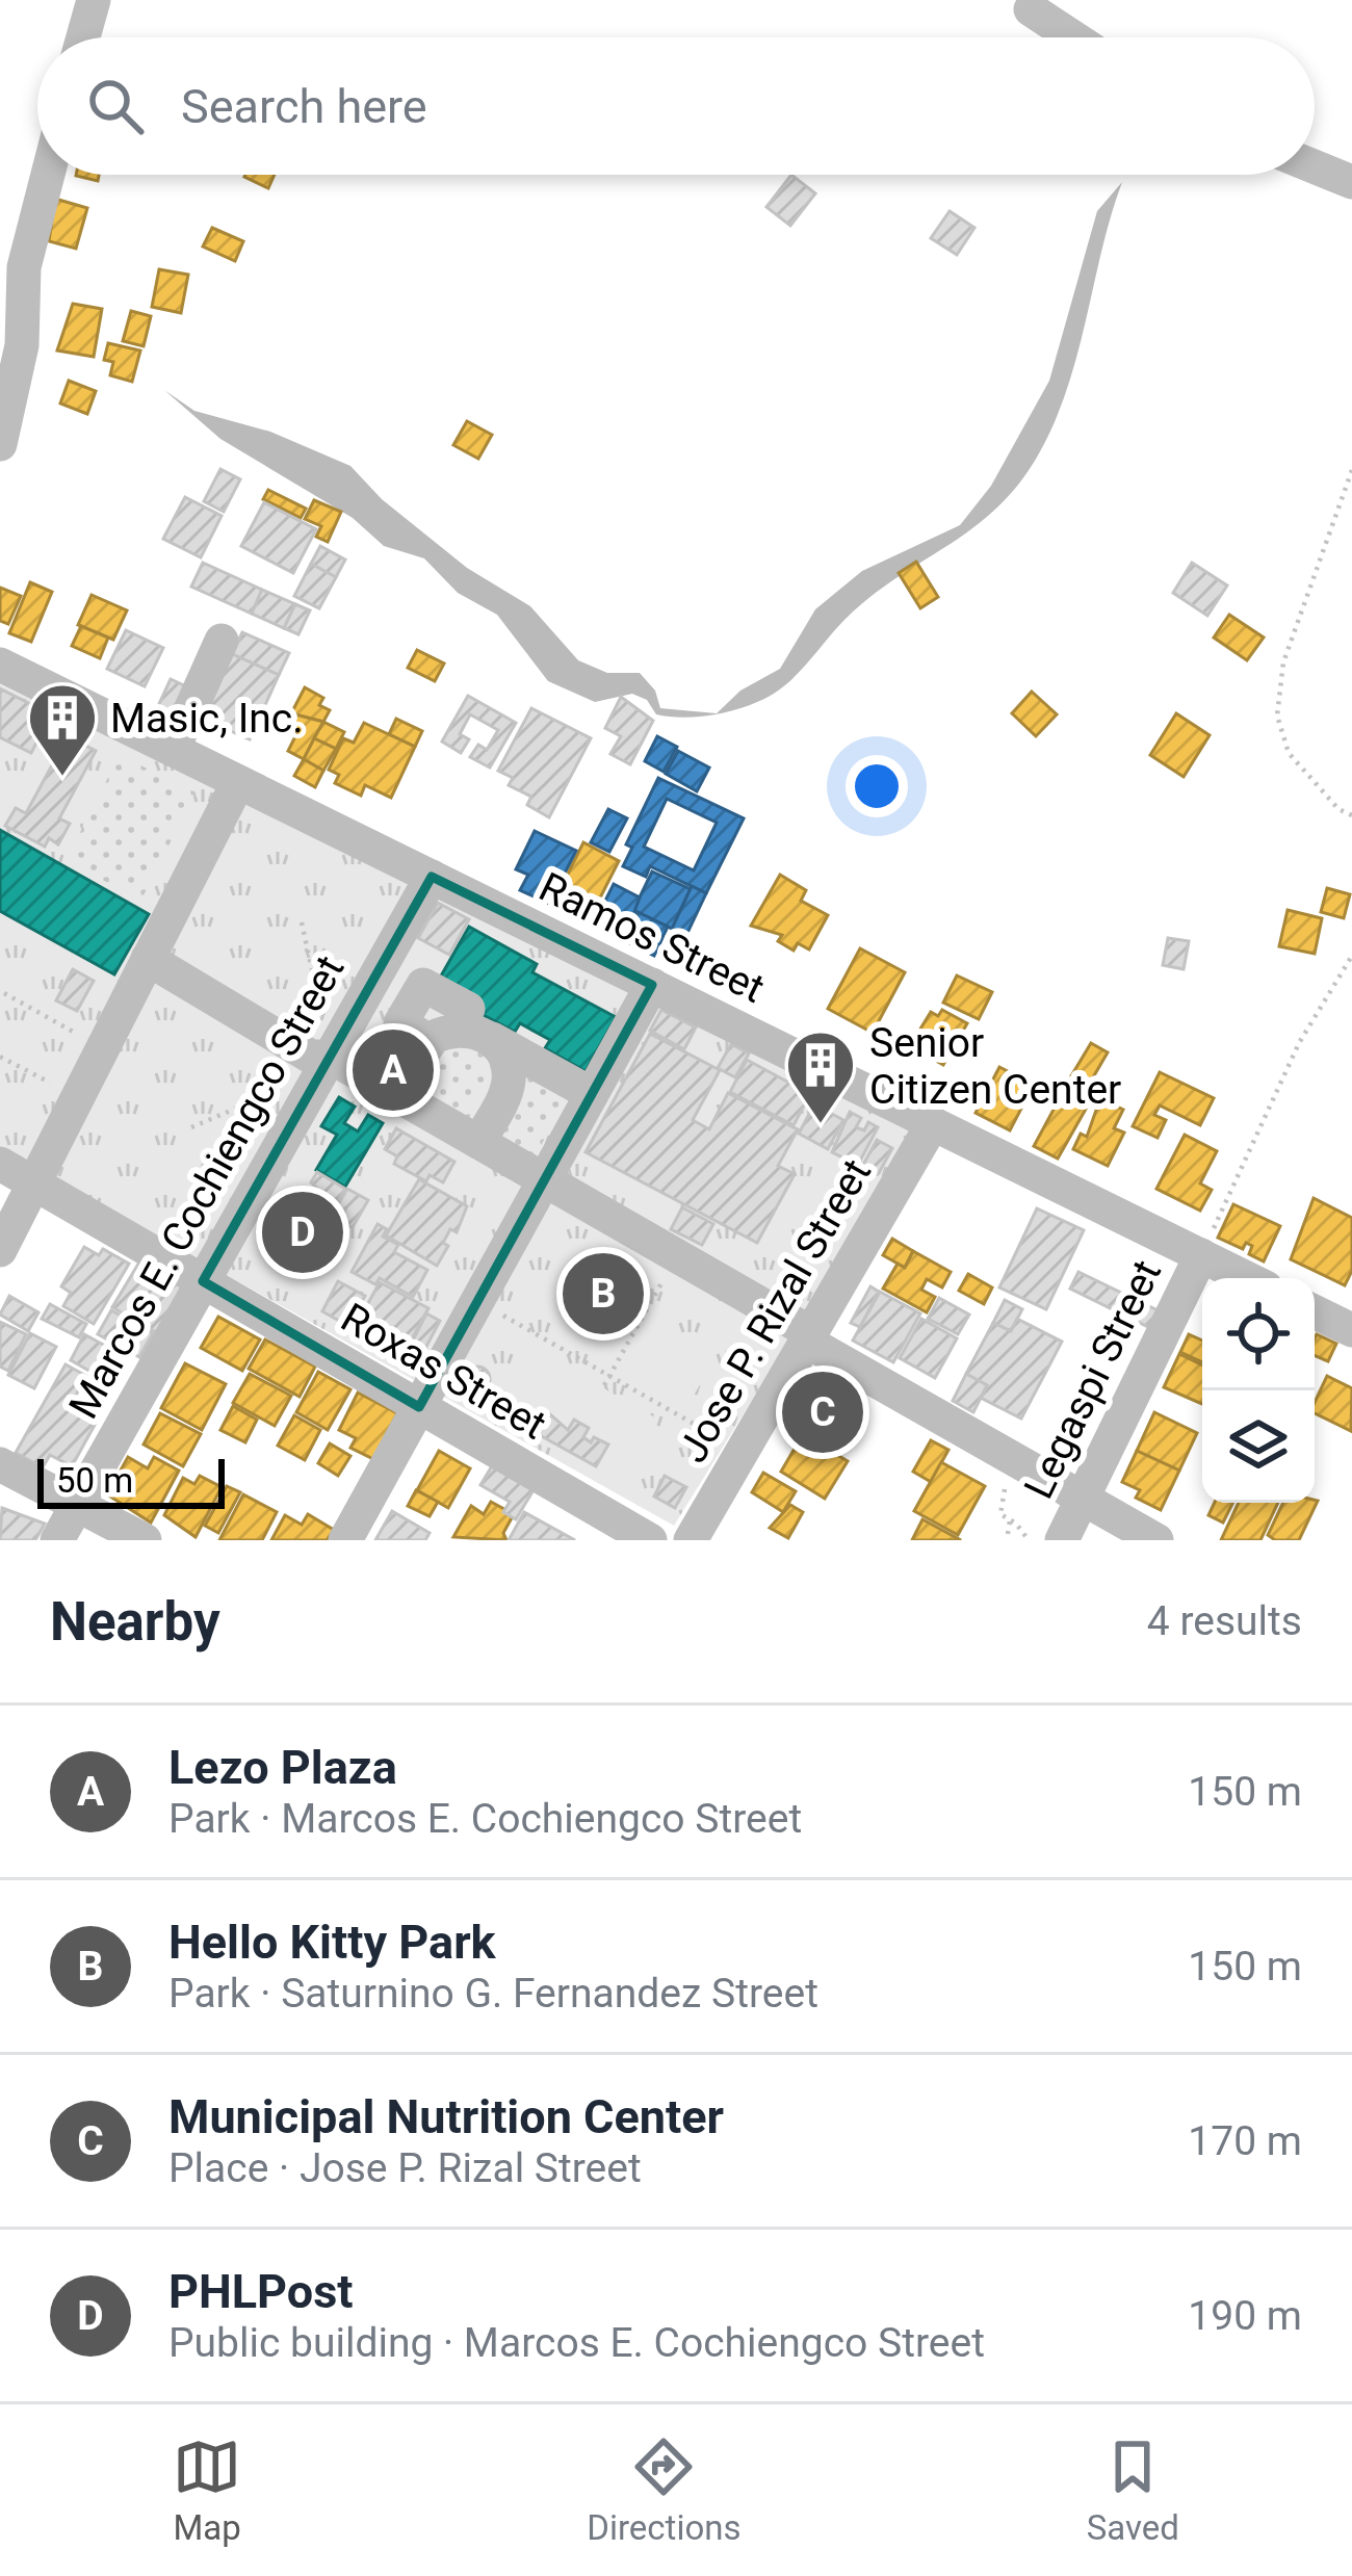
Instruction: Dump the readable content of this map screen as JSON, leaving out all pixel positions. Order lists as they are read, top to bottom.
{
  "streets": {
    "street": [
      "Ramos Street",
      "Marcos E. Cochiengco Street",
      "Jose P. Rizal Street",
      "Roxas Street",
      "Legaspi Street"
    ]
  },
  "crossings": [
    ["Ramos Street", "Marcos E. Cochiengco Street"],
    ["Ramos Street", "Jose P. Rizal Street"],
    ["Ramos Street", "Legaspi Street"],
    ["Marcos E. Cochiengco Street", "Roxas Street"]
  ],
  "places": {
    "building": ["Masic, Inc.", "Senior Citizen Center"]
  },
  "scale_bar": "50 m",
  "page": {
    "search": "Search here",
    "pins": [
      "A",
      "D",
      "B",
      "C"
    ],
    "scale": "50 m",
    "heading": ["Nearby", "4 results"],
    "list": [
      {
        "mark": "A",
        "name": "Lezo Plaza",
        "note": "Park · Marcos E. Cochiengco Street",
        "value": "150 m"
      },
      {
        "mark": "B",
        "name": "Hello Kitty Park",
        "note": "Park · Saturnino G. Fernandez Street",
        "value": "150 m"
      },
      {
        "mark": "C",
        "name": "Municipal Nutrition Center",
        "note": "Place · Jose P. Rizal Street",
        "value": "170 m"
      },
      {
        "mark": "D",
        "name": "PHLPost",
        "note": "Public building · Marcos E. Cochiengco Street",
        "value": "190 m"
      }
    ],
    "nav": ["Map", "Directions", "Saved"]
  }
}
